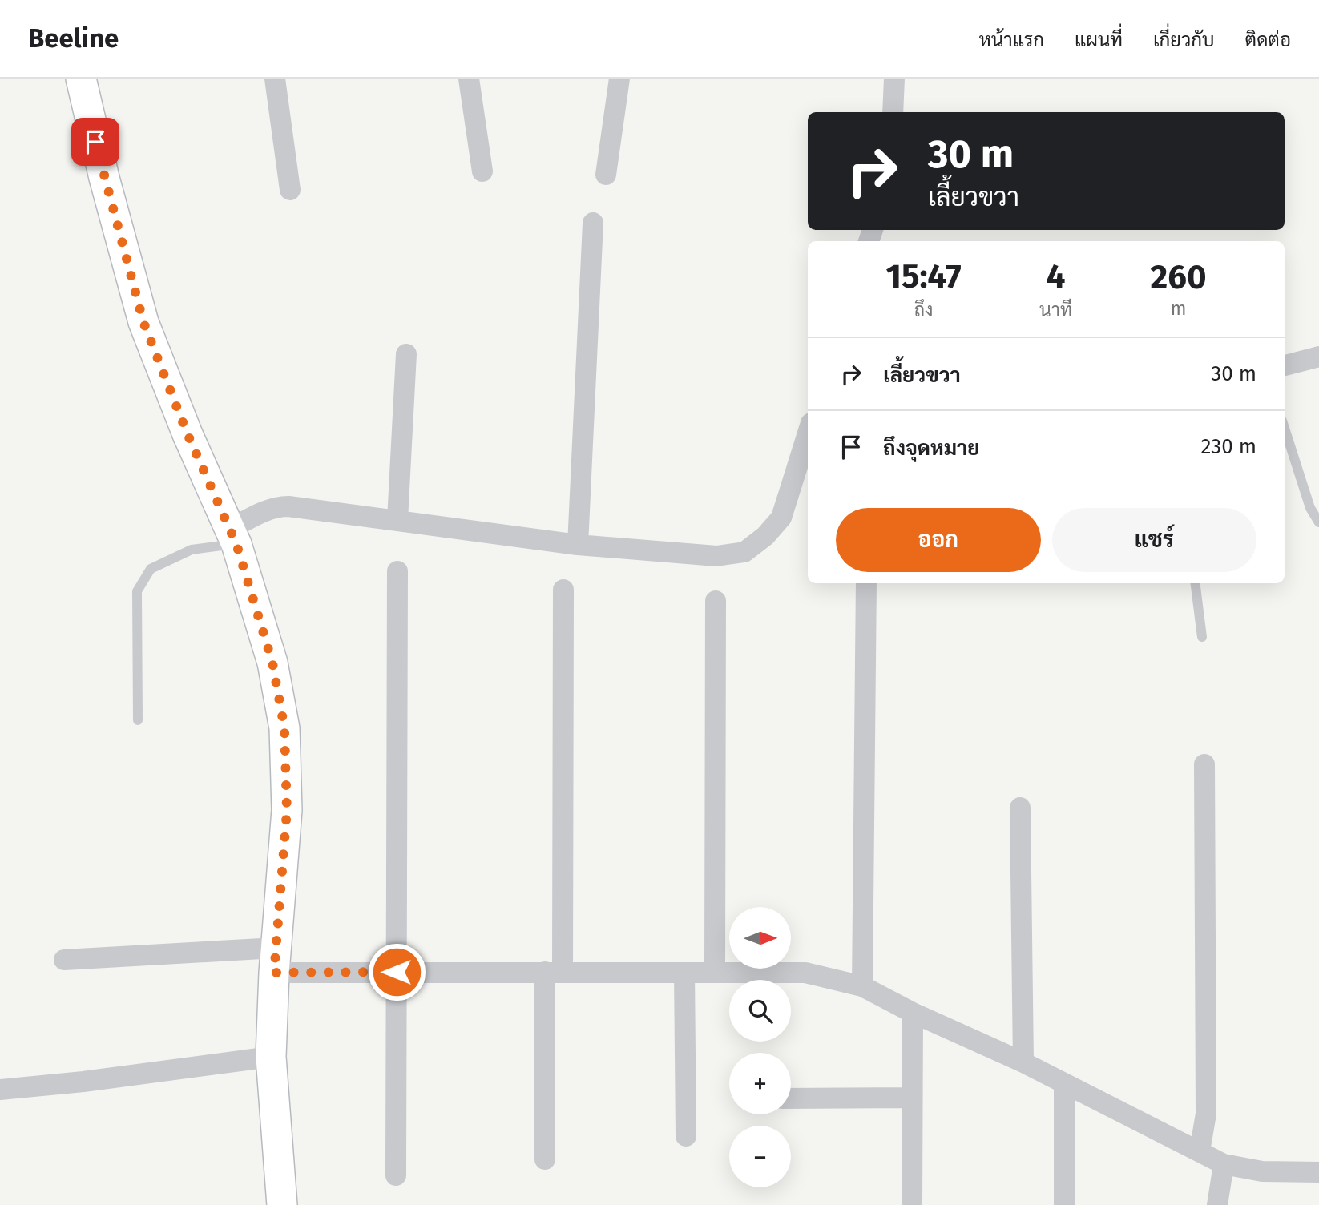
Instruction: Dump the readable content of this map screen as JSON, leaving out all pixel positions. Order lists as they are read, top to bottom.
{
  "north": "right",
  "page": {
    "header": "Beeline",
    "nav": [
      "หน้าแรก",
      "แผนที่",
      "เกี่ยวกับ",
      "ติดต่อ"
    ],
    "turn": ["30 m", "เลี้ยวขวา"],
    "eta": [
      "15:47",
      "ถึง",
      "4",
      "นาที",
      "260",
      "m"
    ],
    "list": [
      {
        "name": "เลี้ยวขวา",
        "value": "30 m"
      },
      {
        "name": "ถึงจุดหมาย",
        "value": "230 m"
      }
    ],
    "buttons": ["ออก", "แชร์"],
    "map_buttons": ["+", "−"]
  }
}
